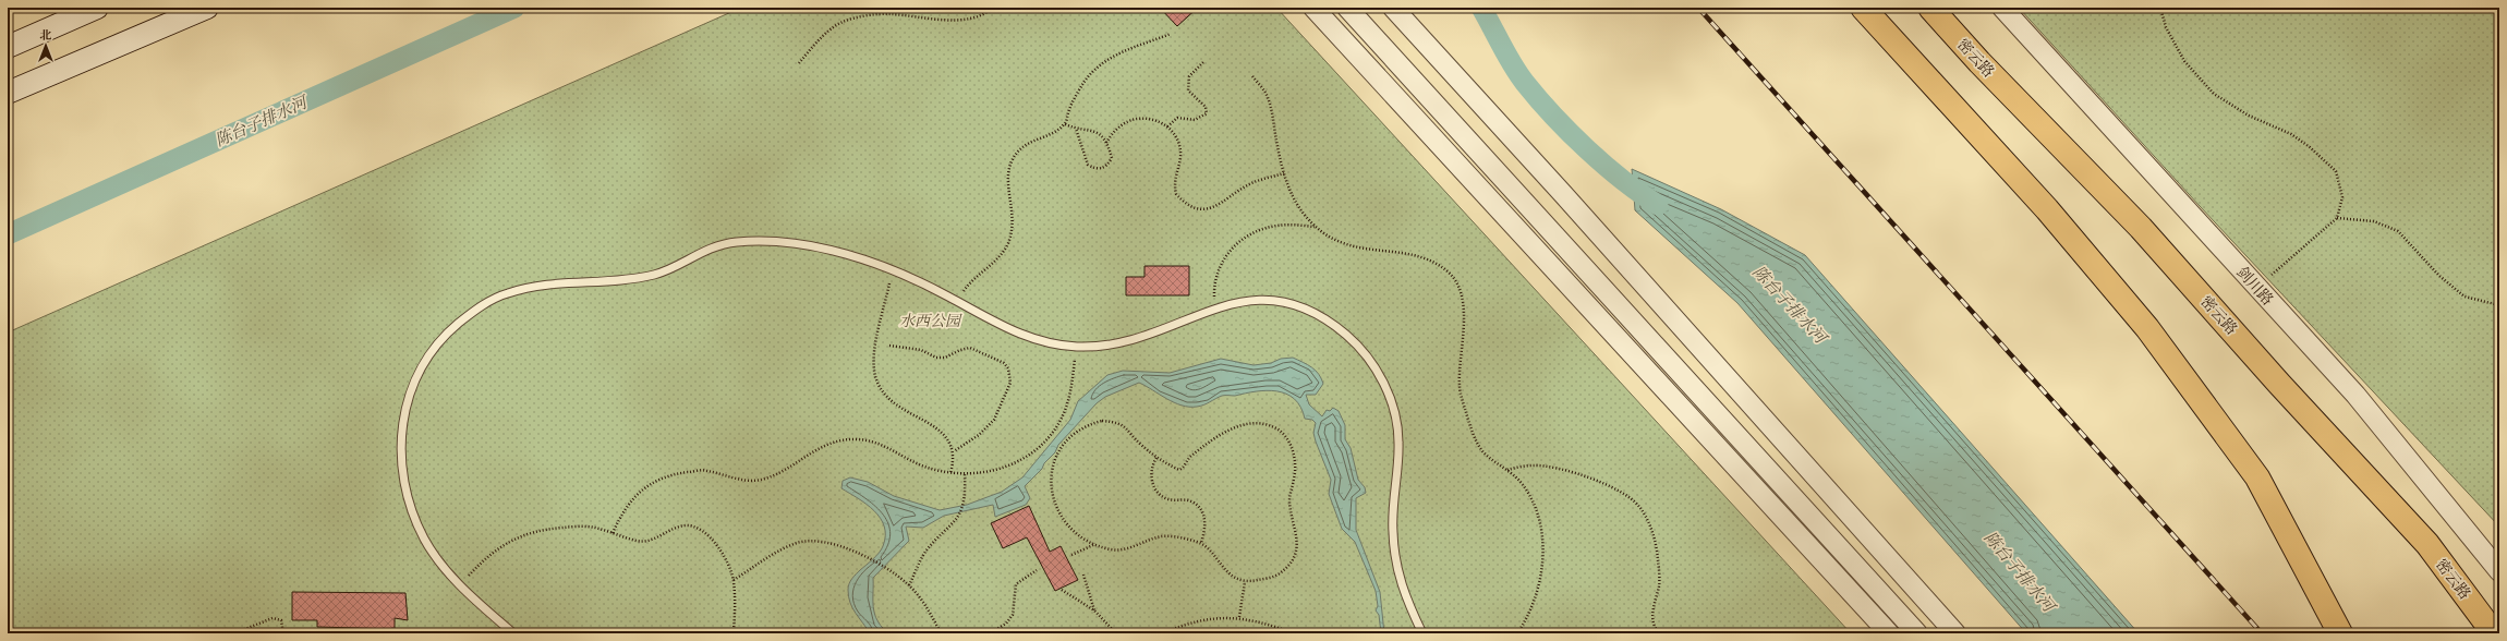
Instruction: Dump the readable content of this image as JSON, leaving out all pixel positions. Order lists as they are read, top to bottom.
{
  "streets": {
    "highway": ["密云路"],
    "street": ["剑川路"]
  },
  "water": ["陈台子排水河"],
  "parks": ["水西公园"],
  "north": "top"
}
